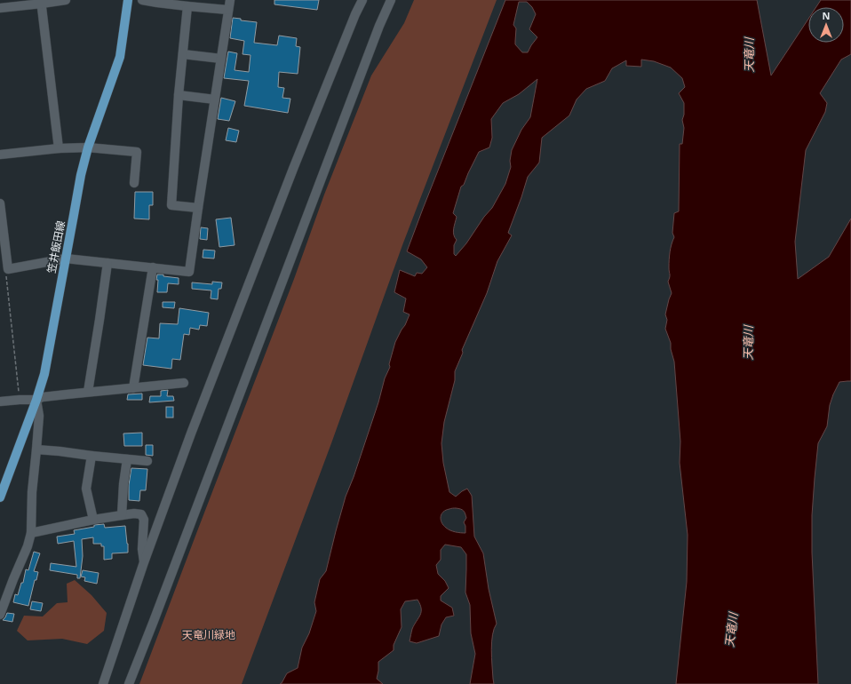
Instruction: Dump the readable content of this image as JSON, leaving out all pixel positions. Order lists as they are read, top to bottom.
{
  "streets": {
    "main road": ["笠井飯田線"]
  },
  "water": ["天竜川"],
  "parks": ["天竜川緑地"],
  "north": "top"
}
